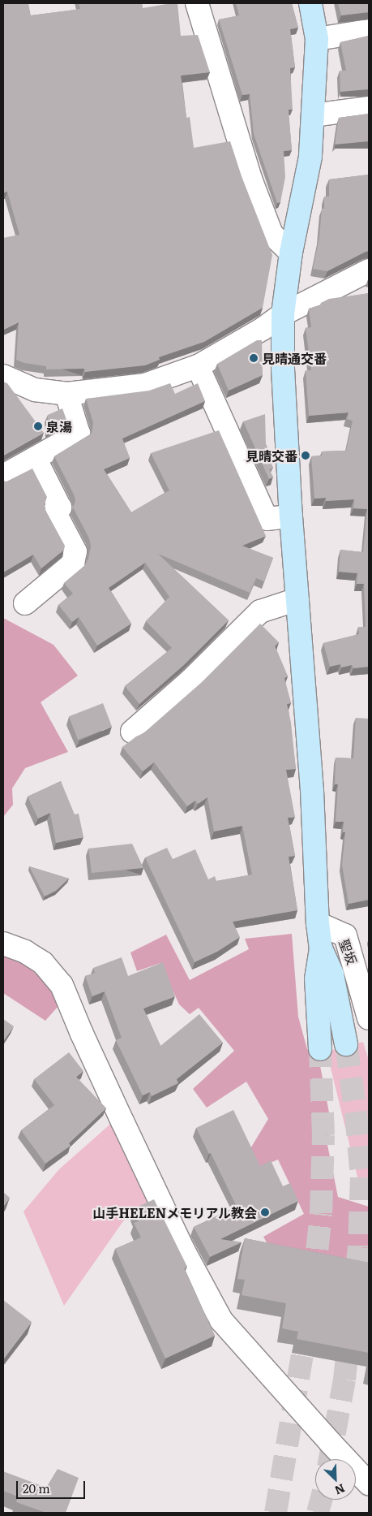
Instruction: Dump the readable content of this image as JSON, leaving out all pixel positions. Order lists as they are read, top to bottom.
{
  "streets": {
    "street": ["聖坂"]
  },
  "places": [
    "見晴通交番",
    "泉湯",
    "見晴交番",
    "山手HELENメモリアル教会"
  ],
  "scale_bar": "20 m",
  "north": "bottom right"
}
